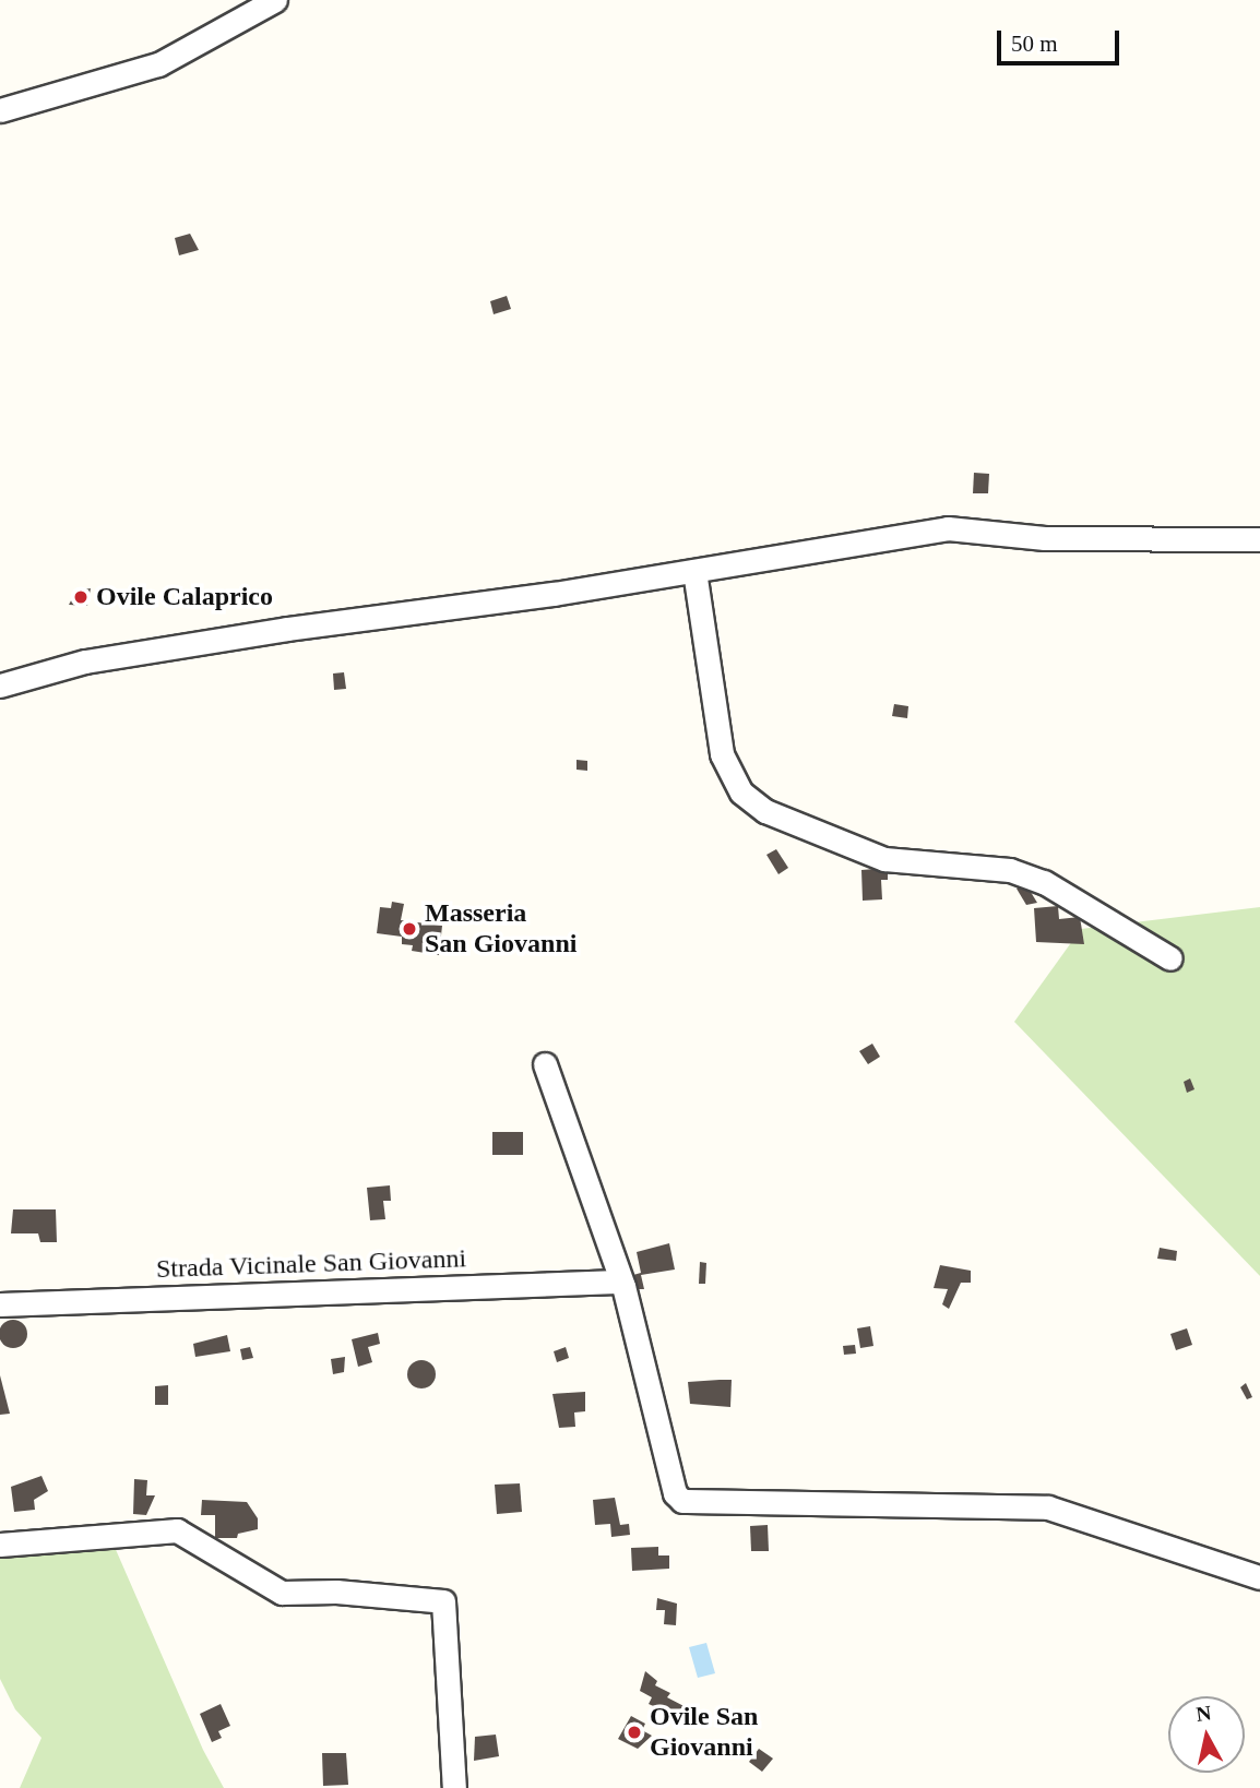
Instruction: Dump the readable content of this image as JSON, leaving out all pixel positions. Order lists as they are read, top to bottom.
{
  "streets": {
    "street": ["Strada Vicinale San Giovanni"]
  },
  "places": ["Ovile Calaprico", "Masseria San Giovanni", "Ovile San Giovanni"],
  "scale_bar": "50 m",
  "north": "top"
}
